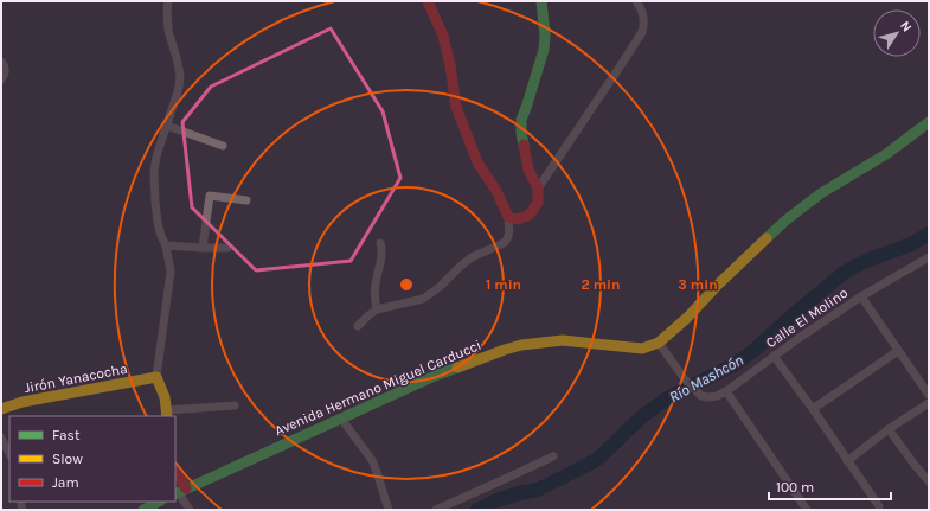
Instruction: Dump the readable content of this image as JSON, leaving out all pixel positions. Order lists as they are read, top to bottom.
{
  "streets": {
    "main road": ["Jirón Yanacocha", "Avenida Hermano Miguel Carducci"],
    "street": ["Calle El Molino"]
  },
  "crossings": [
    ["Calle El Molino", "Avenida Hermano Miguel Carducci"]
  ],
  "water": ["Río Mashcón"],
  "legend": ["Fast", "Slow", "Jam"],
  "scale_bar": "100 m",
  "north": "top right",
  "rings": ["1 min", "2 min", "3 min"]
}
